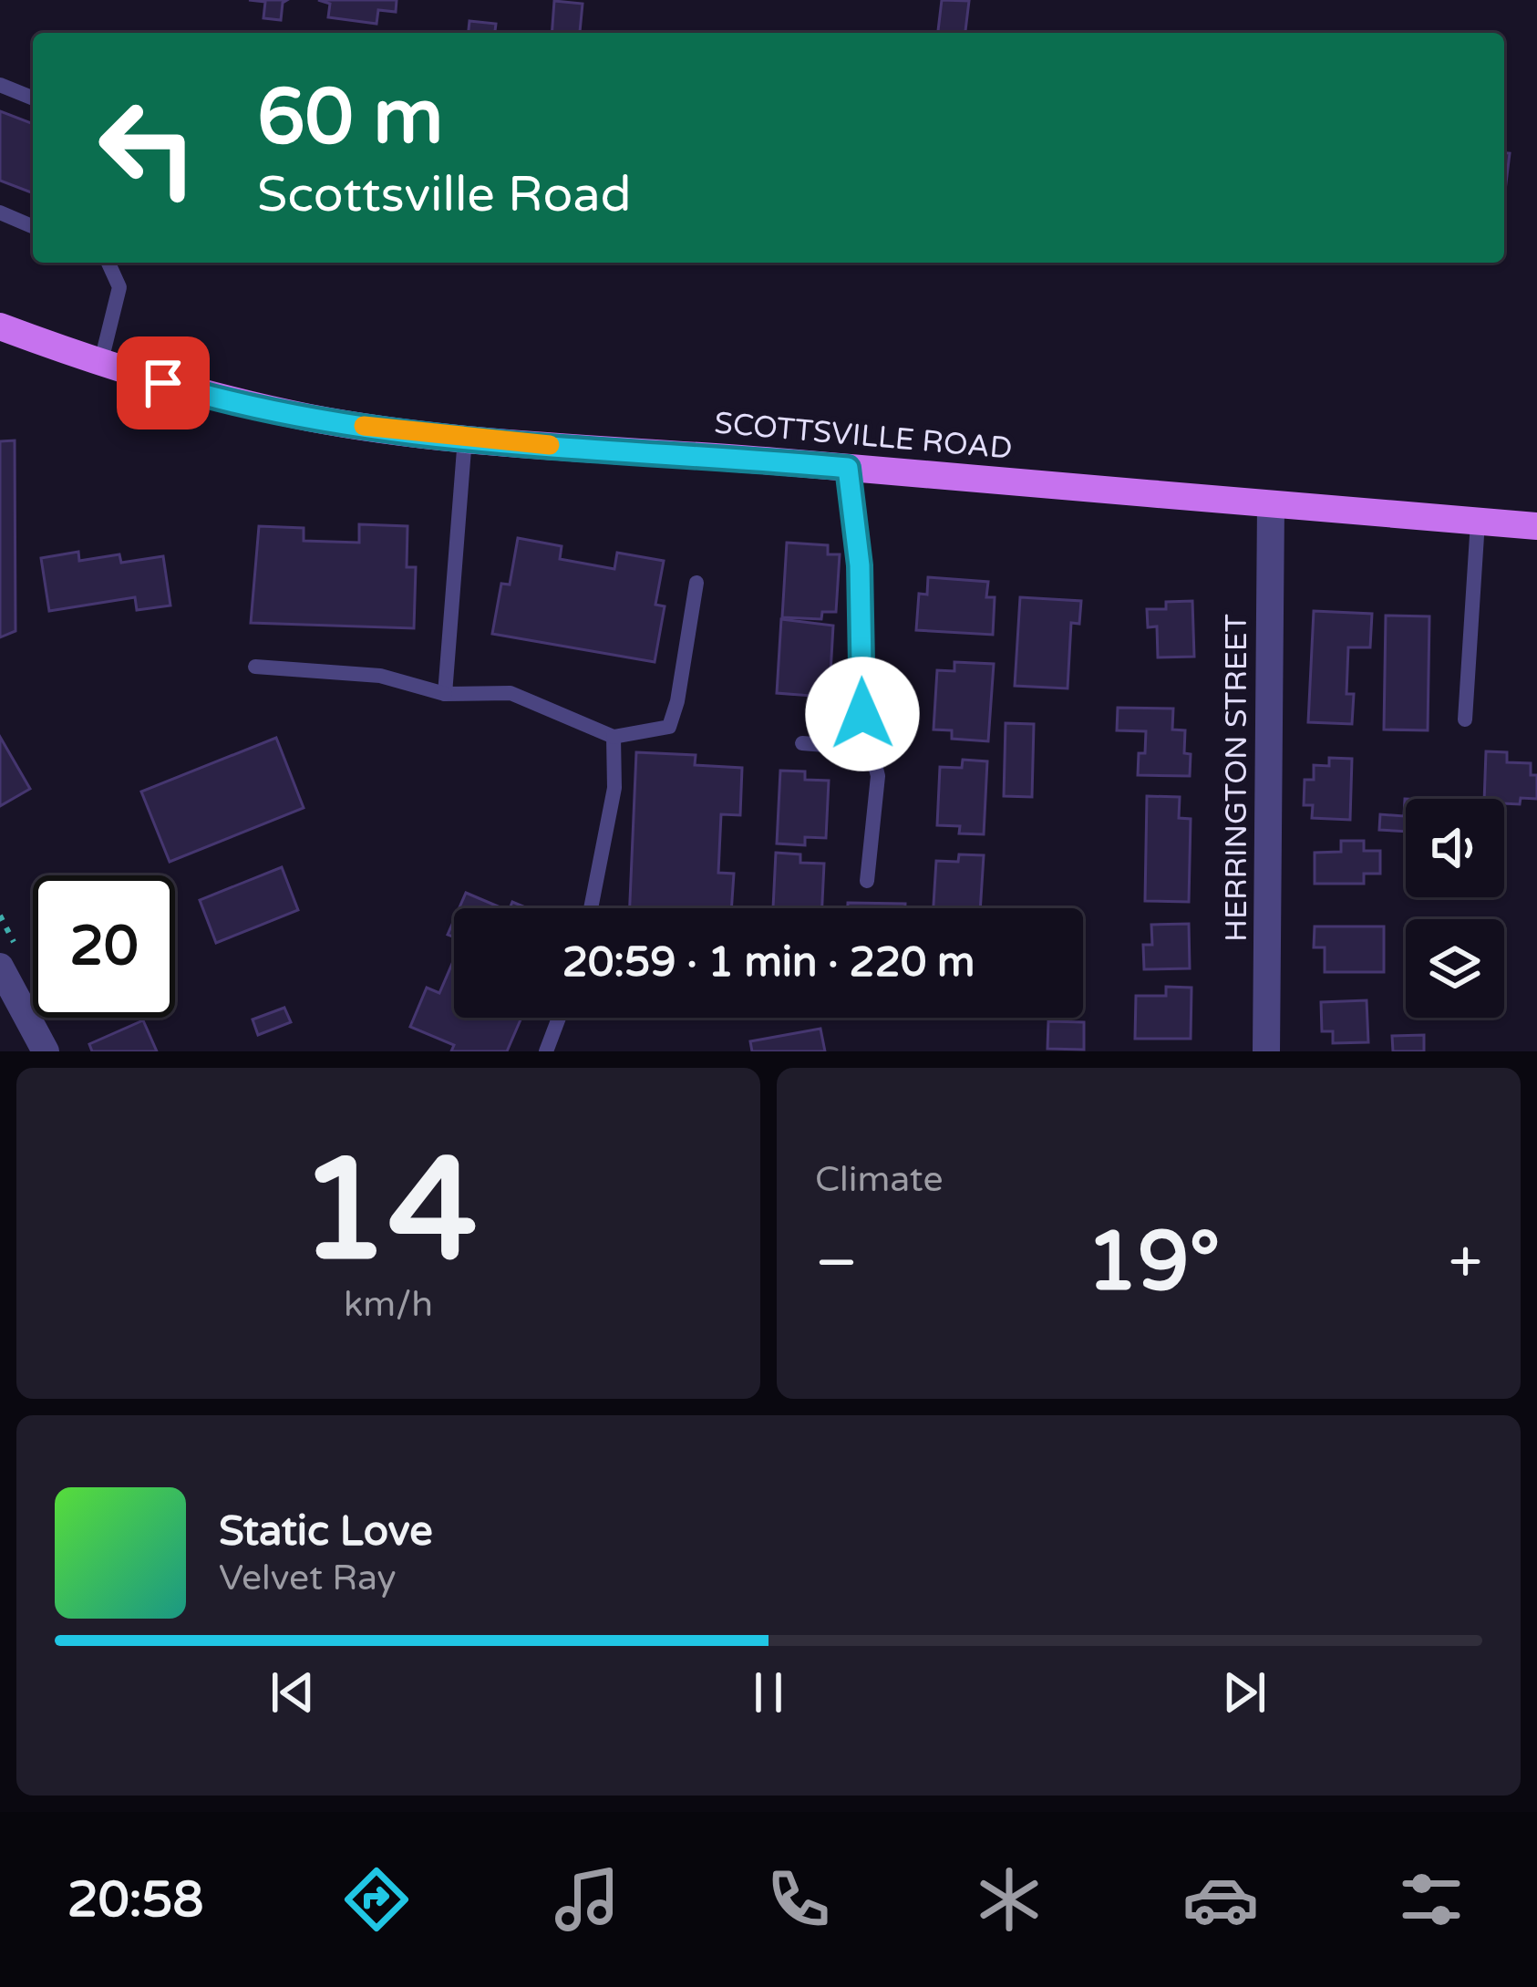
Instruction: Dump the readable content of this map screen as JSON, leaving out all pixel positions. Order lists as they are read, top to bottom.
{
  "streets": {
    "main road": ["SCOTTSVILLE ROAD"],
    "street": ["HERRINGTON STREET"]
  },
  "crossings": [
    ["SCOTTSVILLE ROAD", "HERRINGTON STREET"]
  ],
  "page": {
    "turn": ["60 m", "Scottsville Road"],
    "limit": "20",
    "trip": "20:59 · 1 min · 220 m",
    "tile": [
      ["14", "km/h"],
      "Climate"
    ],
    "heat": ["−", "19°", "+"],
    "song": ["Static Love", "Velvet Ray"],
    "tabs": "20:58"
  }
}
